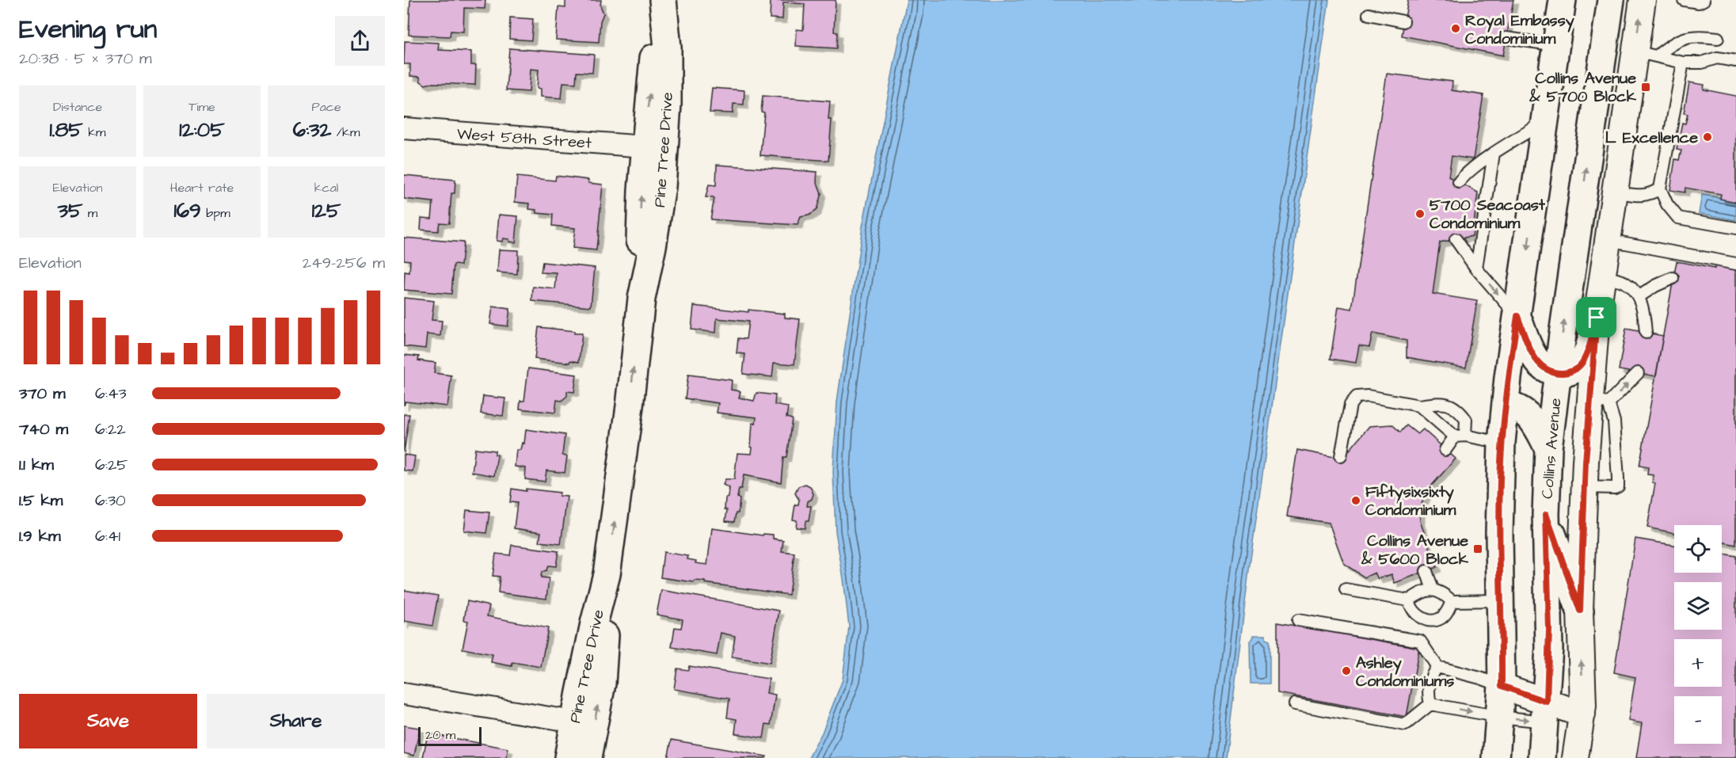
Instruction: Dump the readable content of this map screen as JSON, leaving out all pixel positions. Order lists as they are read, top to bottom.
{
  "streets": {
    "main road": ["Pine Tree Drive", "Collins Avenue"],
    "street": ["West 58th Street"]
  },
  "crossings": [
    ["West 58th Street", "Pine Tree Drive"]
  ],
  "places": {
    "other": [
      "Royal Embassy Condominium",
      "L Excellence",
      "5700 Seacoast Condominium",
      "Fiftysixsixty Condominium",
      "Ashley Condominiums"
    ],
    "transit": ["Collins Avenue & 5700 Block", "Collins Avenue & 5600 Block"]
  },
  "scale_bar": "20 m",
  "page": {
    "heading": ["Evening run", "20:38 · 5 × 370 m"],
    "stats": [
      ["Distance", "1.85 km"],
      ["Time", "12:05"],
      ["Pace", "6:32 /km"],
      ["Elevation", "35 m"],
      ["Heart rate", "169 bpm"],
      ["kcal", "125"]
    ],
    "chart": ["Elevation", "249–256 m"],
    "list": [
      {
        "name": "370 m",
        "note": "6:43"
      },
      {
        "name": "740 m",
        "note": "6:22"
      },
      {
        "name": "1.1 km",
        "note": "6:25"
      },
      {
        "name": "1.5 km",
        "note": "6:30"
      },
      {
        "name": "1.9 km",
        "note": "6:41"
      }
    ],
    "map_buttons": ["+", "−"],
    "buttons": ["Save", "Share"],
    "scale": "20 m"
  }
}
